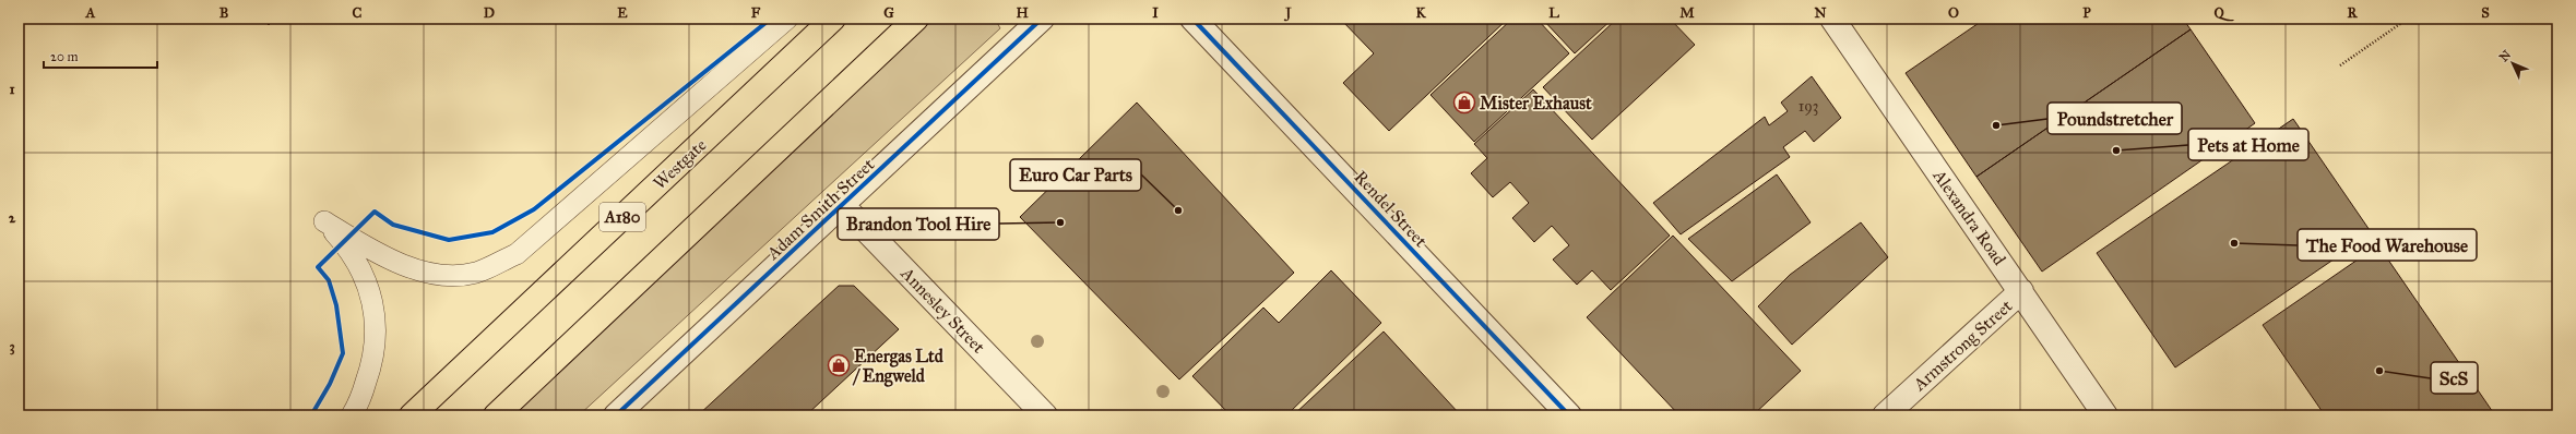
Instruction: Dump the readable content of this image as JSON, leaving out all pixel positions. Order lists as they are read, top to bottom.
{
  "streets": {
    "highway": ["Westgate", "A180"],
    "street": [
      "Adam Smith Street",
      "Rendel Street",
      "Alexandra Road",
      "Annesley Street",
      "Armstrong Street"
    ]
  },
  "crossings": [
    ["Adam Smith Street", "Annesley Street"],
    ["Alexandra Road", "Armstrong Street"]
  ],
  "places": {
    "shop": ["Mister Exhaust", "Energas Ltd / Engweld"],
    "other": [
      "Poundstretcher",
      "Pets at Home",
      "Euro Car Parts",
      "Brandon Tool Hire",
      "The Food Warehouse",
      "ScS"
    ]
  },
  "house_numbers": ["193"],
  "scale_bar": "20 m",
  "north": "top left",
  "grid": {
    "columns": [
      "A",
      "B",
      "C",
      "D",
      "E",
      "F",
      "G",
      "H",
      "I",
      "J",
      "K",
      "L",
      "M",
      "N",
      "O",
      "P",
      "Q",
      "R",
      "S"
    ],
    "rows": ["1", "2", "3"]
  }
}
